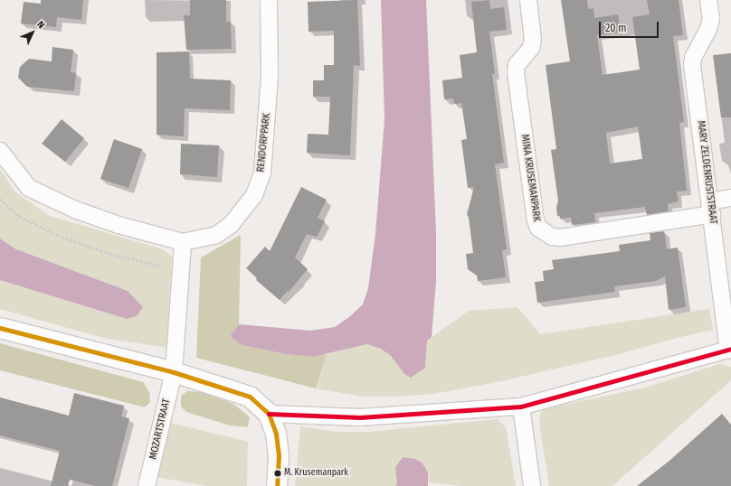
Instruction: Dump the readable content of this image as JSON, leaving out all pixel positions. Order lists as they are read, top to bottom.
{
  "streets": {
    "street": [
      "RENDORPPARK",
      "MARY ZELDENRUSTSTRAAT",
      "MINA KRUSEMANPARK",
      "MOZARTSTRAAT"
    ]
  },
  "crossings": [
    ["MARY ZELDENRUSTSTRAAT", "MINA KRUSEMANPARK"]
  ],
  "places": ["M. Krusemanpark"],
  "scale_bar": "20 m",
  "north": "top right"
}
